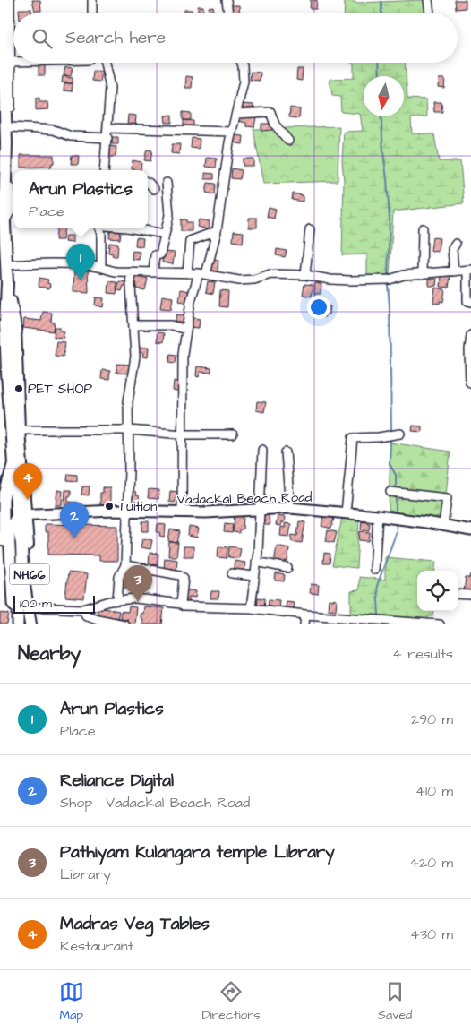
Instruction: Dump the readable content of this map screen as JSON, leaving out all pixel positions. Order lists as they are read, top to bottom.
{
  "streets": {
    "highway": ["NH66"],
    "main road": ["Vadackal Beach Road"]
  },
  "crossings": [
    ["Vadackal Beach Road", "NH66"]
  ],
  "places": ["PET SHOP", "Tuition"],
  "scale_bar": "100 m",
  "north": "bottom",
  "page": {
    "search": "Search here",
    "popup": ["Arun Plastics", "Place"],
    "pins": [
      "1",
      "4",
      "2",
      "3"
    ],
    "scale": "100 m",
    "heading": ["Nearby", "4 results"],
    "list": [
      {
        "mark": "1",
        "name": "Arun Plastics",
        "note": "Place",
        "value": "290 m"
      },
      {
        "mark": "2",
        "name": "Reliance Digital",
        "note": "Shop · Vadackal Beach Road",
        "value": "410 m"
      },
      {
        "mark": "3",
        "name": "Pathiyam Kulangara temple Library",
        "note": "Library",
        "value": "420 m"
      },
      {
        "mark": "4",
        "name": "Madras Veg Tables",
        "note": "Restaurant",
        "value": "430 m"
      }
    ],
    "nav": ["Map", "Directions", "Saved"]
  }
}
